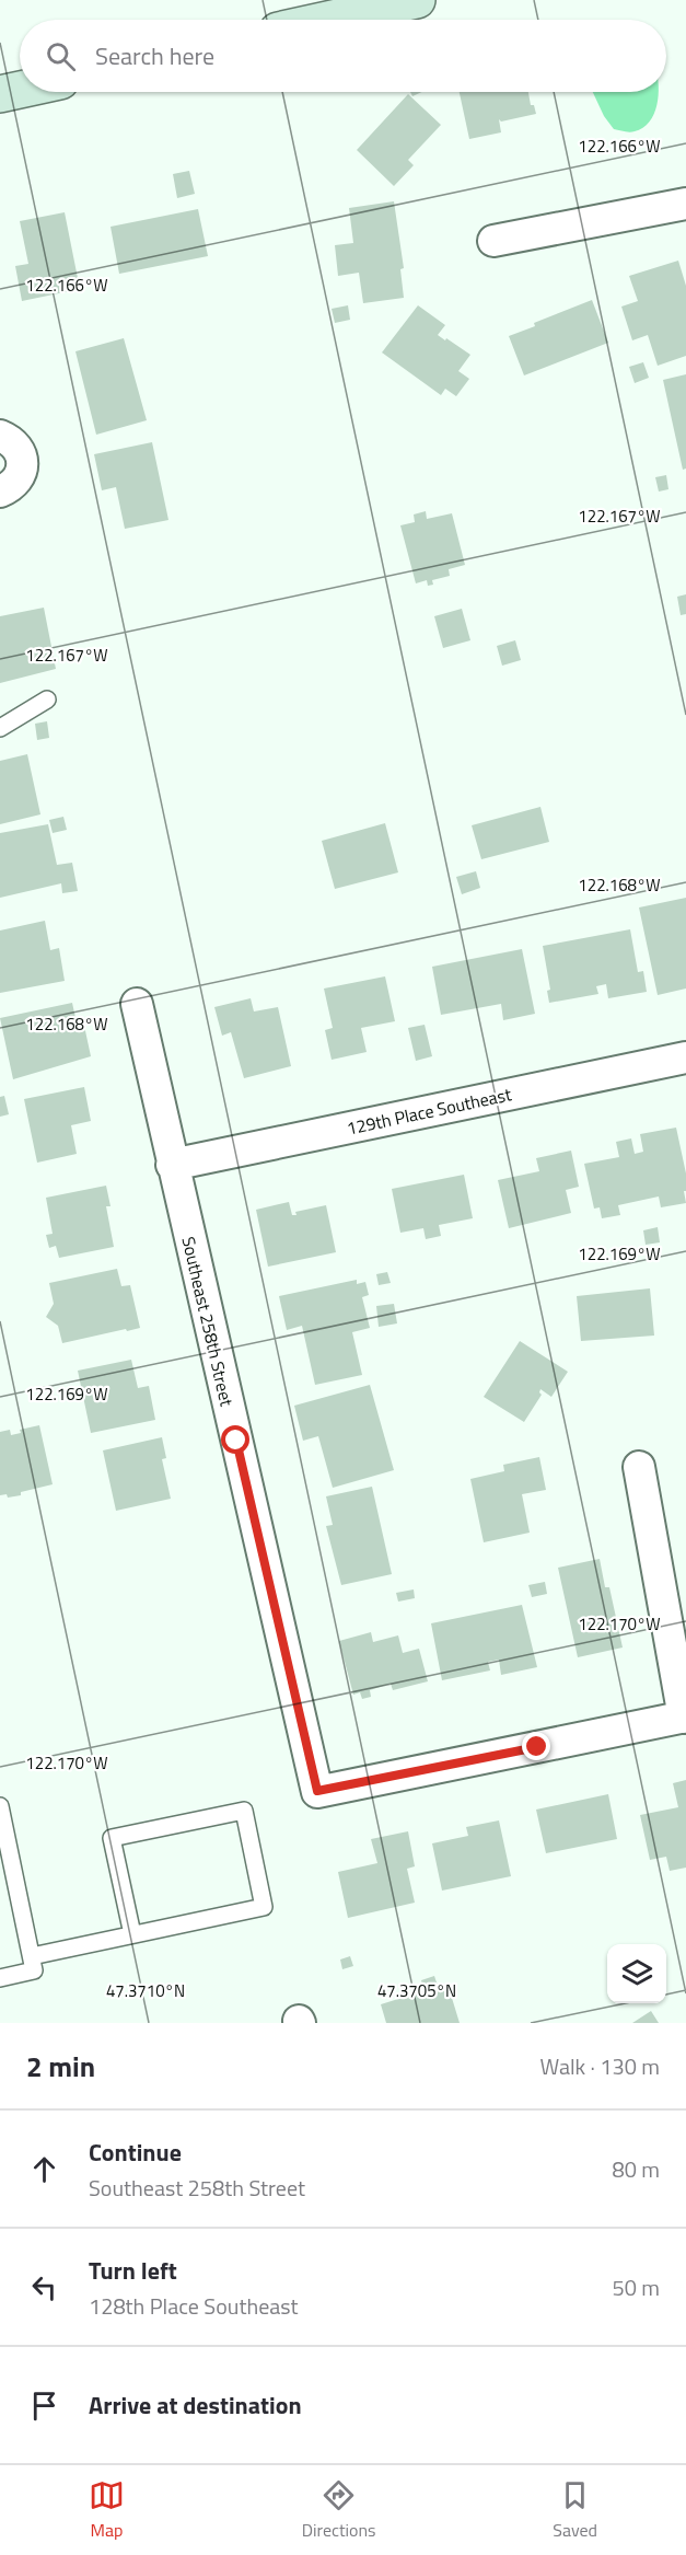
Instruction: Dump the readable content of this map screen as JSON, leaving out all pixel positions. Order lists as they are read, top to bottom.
{
  "streets": {
    "street": ["129th Place Southeast", "Southeast 258th Street"]
  },
  "crossings": [
    ["129th Place Southeast", "Southeast 258th Street"]
  ],
  "page": {
    "search": "Search here",
    "heading": ["2 min", "Walk · 130 m"],
    "list": [
      ["Continue", "Southeast 258th Street", "80 m"],
      ["Turn left", "128th Place Southeast", "50 m"],
      "Arrive at destination"
    ],
    "nav": ["Map", "Directions", "Saved"]
  },
  "coordinates": [
    "122.166°W",
    "122.167°W",
    "122.168°W",
    "122.169°W",
    "122.170°W",
    "47.3710°N",
    "47.3705°N"
  ]
}
